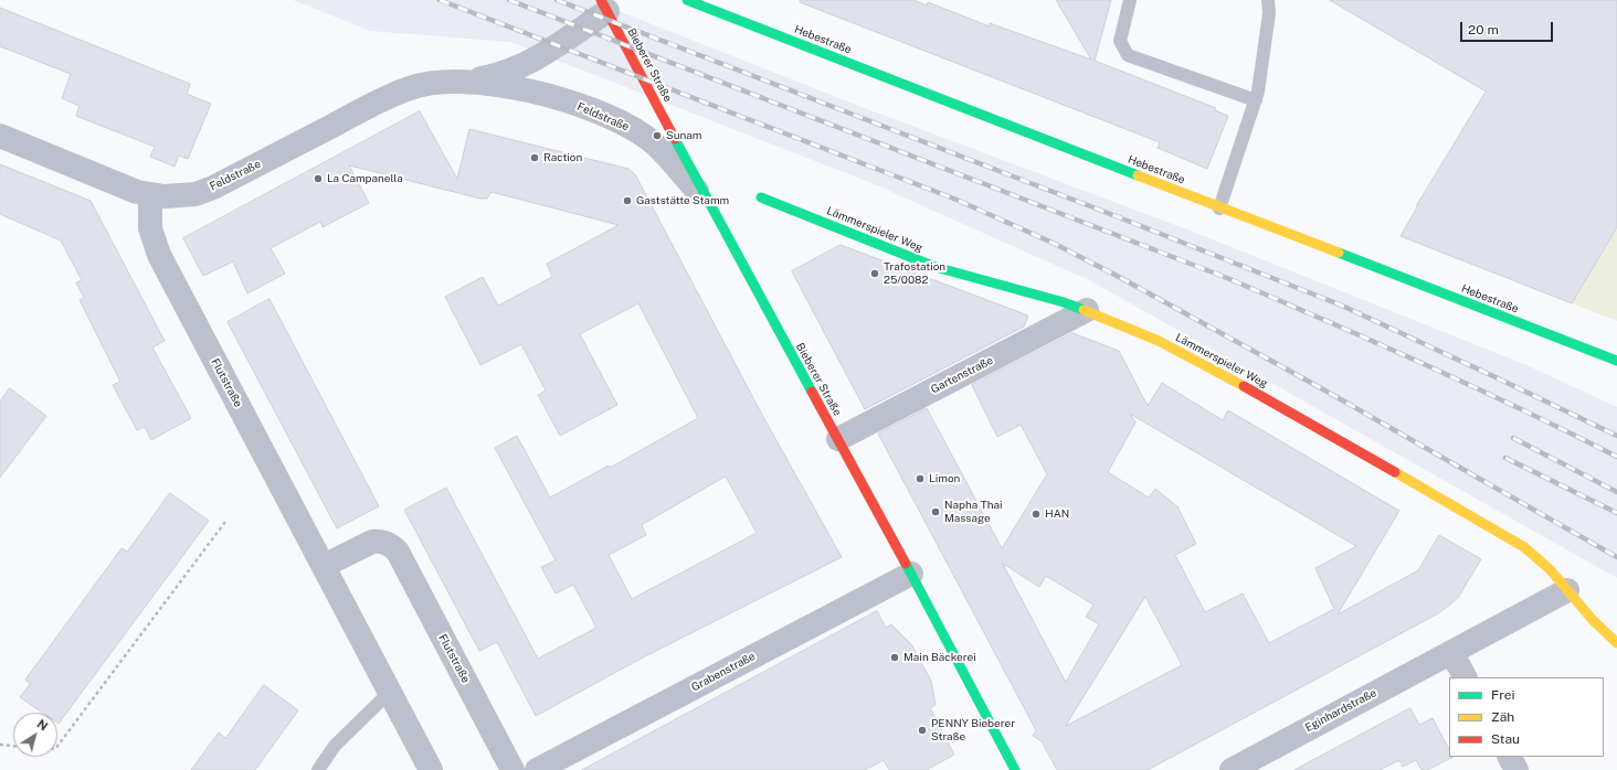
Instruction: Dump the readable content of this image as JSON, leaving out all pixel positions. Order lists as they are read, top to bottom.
{
  "streets": {
    "street": [
      "Hebestraße",
      "Bieberer Straße",
      "Feldstraße",
      "Lämmerspieler Weg",
      "Gartenstraße",
      "Flutstraße",
      "Grabenstraße",
      "Eginhardstraße"
    ]
  },
  "crossings": [
    ["Bieberer Straße", "Feldstraße"],
    ["Bieberer Straße", "Gartenstraße"],
    ["Bieberer Straße", "Grabenstraße"],
    ["Feldstraße", "Flutstraße"],
    ["Lämmerspieler Weg", "Gartenstraße"],
    ["Lämmerspieler Weg", "Eginhardstraße"]
  ],
  "places": [
    "Sunam",
    "Raction",
    "La Campanella",
    "Gaststätte Stamm",
    "Trafostation 25/0082",
    "Limon",
    "Napha Thai Massage",
    "HAN",
    "Main Bäckerei",
    "PENNY Bieberer Straße"
  ],
  "legend": ["Frei", "Zäh", "Stau"],
  "scale_bar": "20 m",
  "north": "top right"
}
